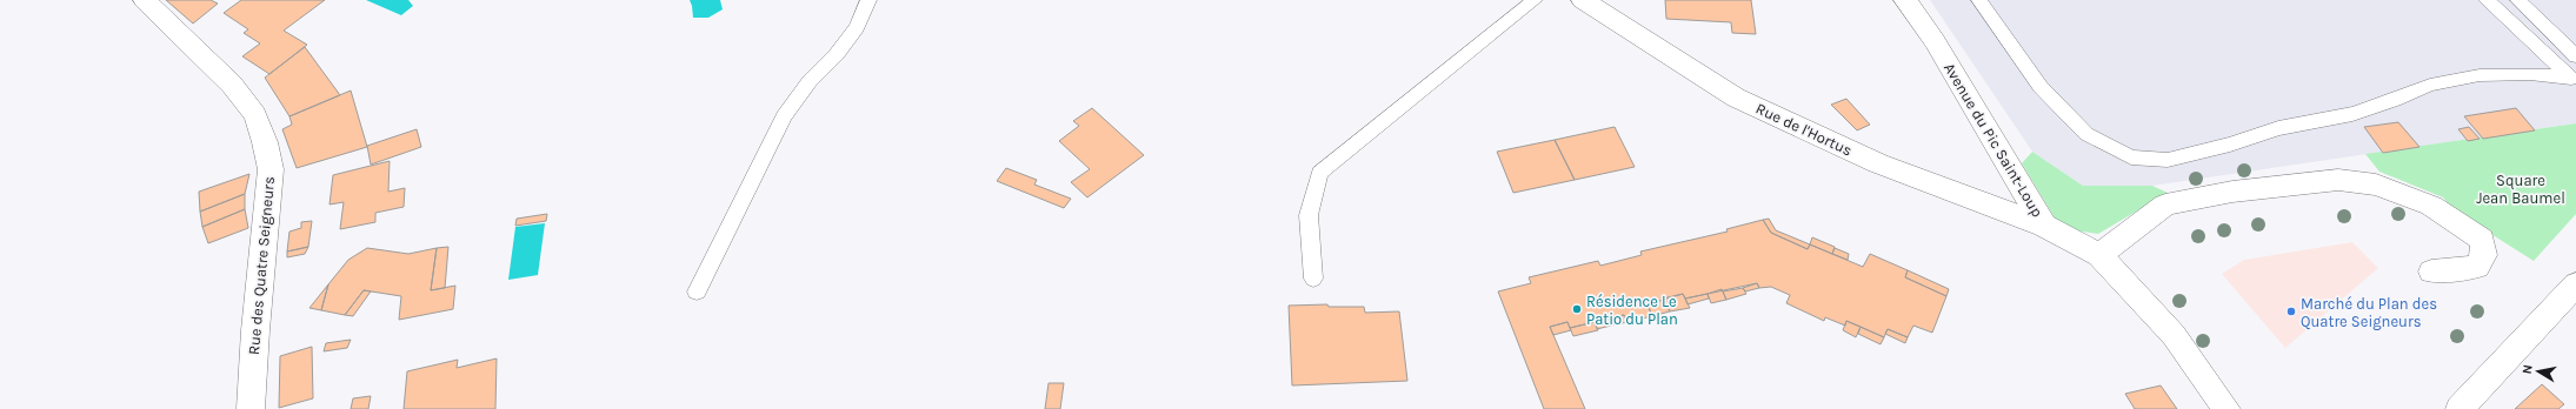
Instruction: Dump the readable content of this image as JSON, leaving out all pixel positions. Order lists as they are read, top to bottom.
{
  "streets": {
    "street": ["Rue de l'Hortus", "Avenue du Pic Saint-Loup", "Rue des Quatre Seigneurs"]
  },
  "crossings": [
    ["Rue de l'Hortus", "Avenue du Pic Saint-Loup"]
  ],
  "parks": ["Square Jean Baumel"],
  "places": ["Résidence Le Patio du Plan", "Marché du Plan des Quatre Seigneurs"],
  "north": "left"
}
